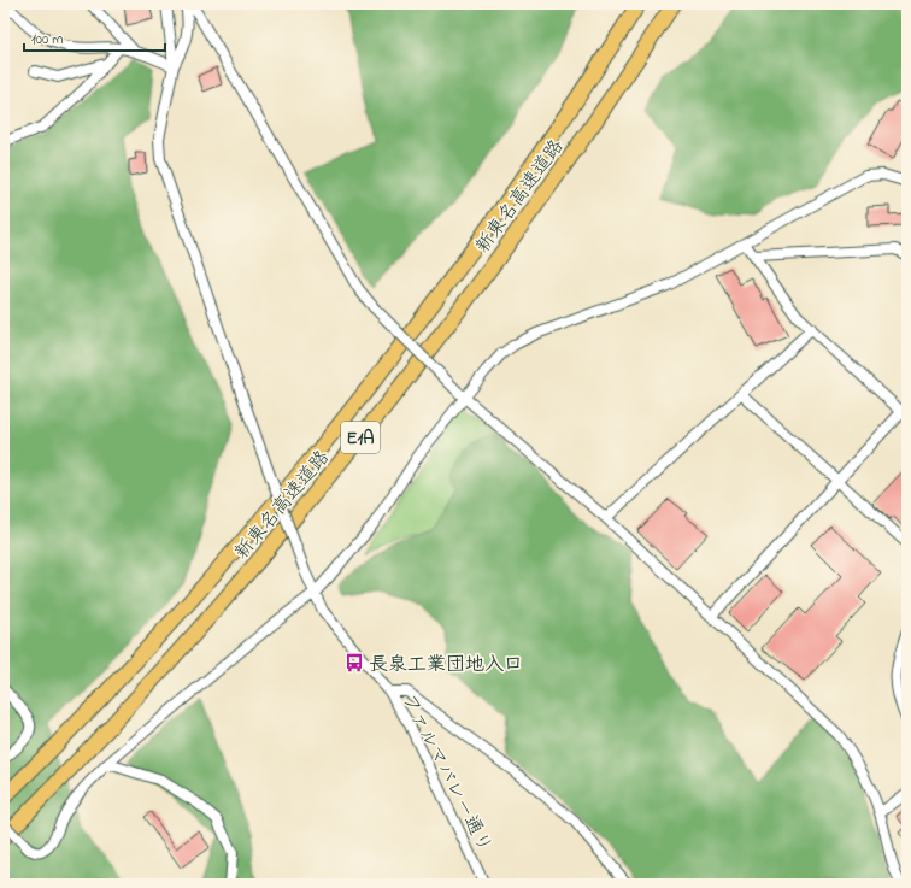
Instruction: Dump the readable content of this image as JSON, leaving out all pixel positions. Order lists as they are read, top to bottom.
{
  "streets": {
    "highway": ["新東名高速道路", "E1A"],
    "street": ["ファルマバレー通り"]
  },
  "places": {
    "bus stop": ["長泉工業団地入口"]
  },
  "scale_bar": "100 m"
}
